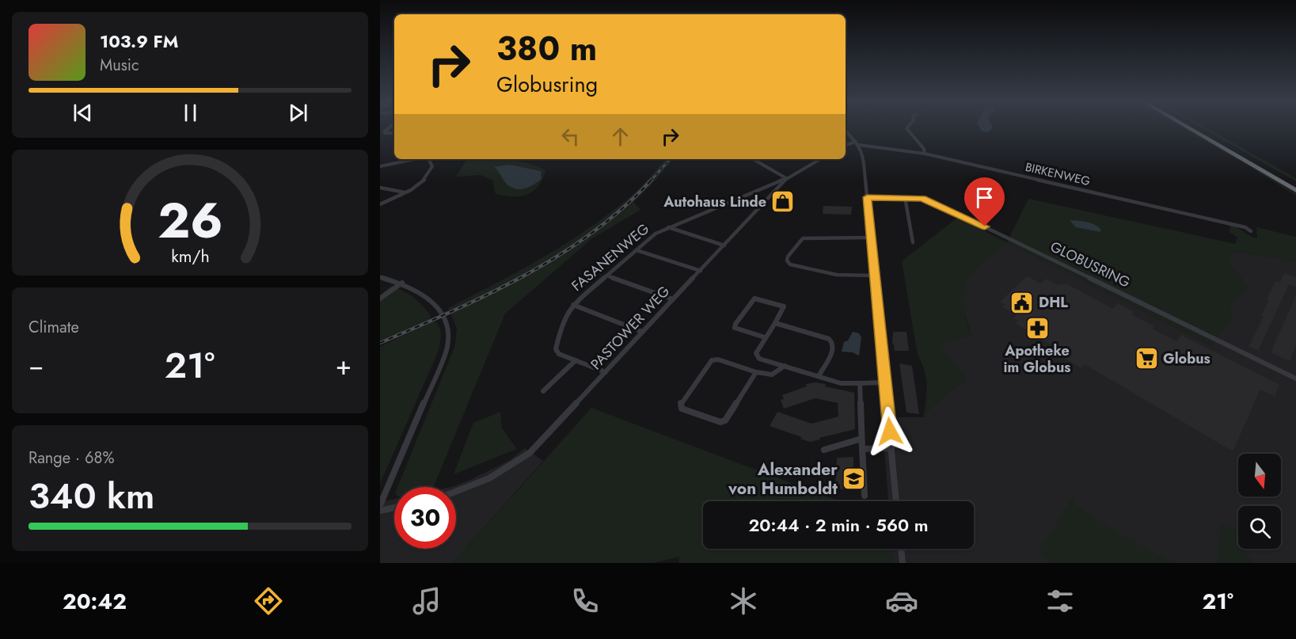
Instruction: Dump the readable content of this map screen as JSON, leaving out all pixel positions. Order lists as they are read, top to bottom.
{
  "streets": {
    "street": [
      "BIRKENWEG",
      "FASANENWEG",
      "GLOBUSRING",
      "PASTOWER WEG"
    ]
  },
  "crossings": [
    ["FASANENWEG", "PASTOWER WEG"]
  ],
  "places": {
    "shop": ["Autohaus Linde"],
    "public building": ["DHL"],
    "pharmacy": ["Apotheke im Globus"],
    "supermarket": ["Globus"],
    "school or university": ["Alexander von Humboldt"]
  },
  "north": "bottom",
  "page": {
    "turn": ["380 m", "Globusring"],
    "song": ["103.9 FM", "Music"],
    "tile": [
      "Climate",
      ["Range · 68%", "340 km"]
    ],
    "heat": ["−", "21°", "+"],
    "limit": "30",
    "trip": "20:44 · 2 min · 560 m",
    "tabs": ["20:42", "21°"],
    "gauge": ["26", "km/h"]
  }
}
